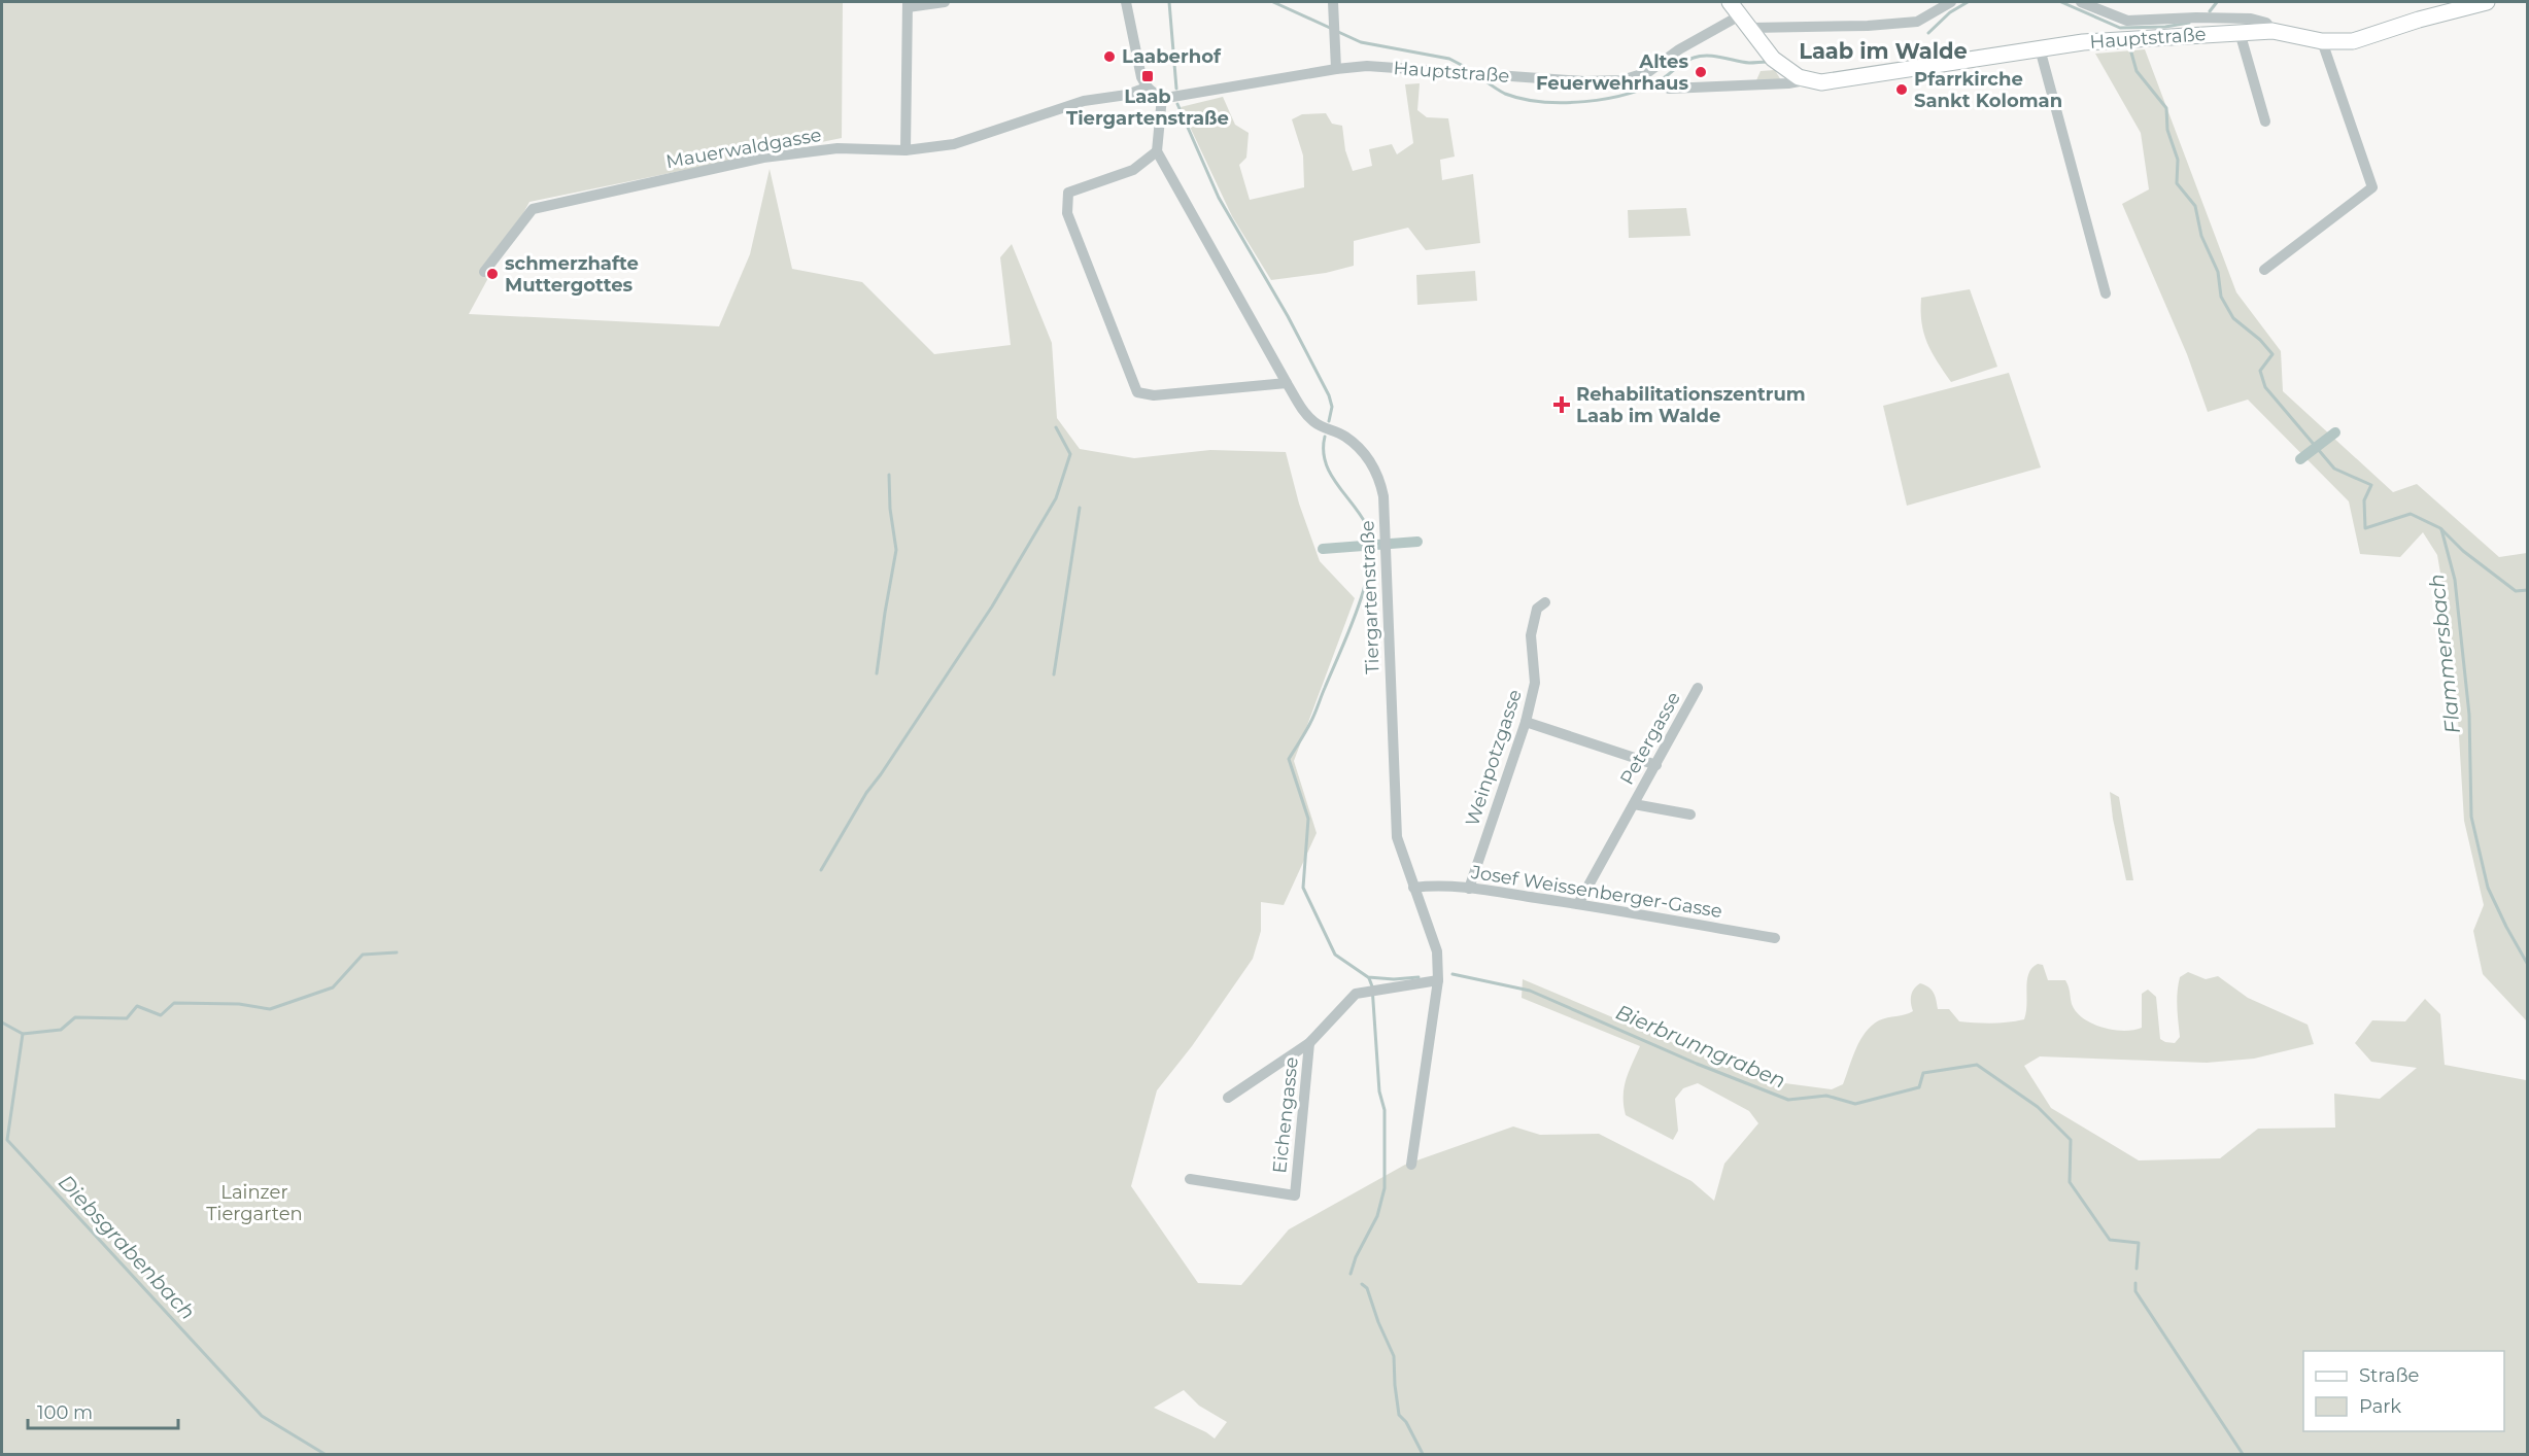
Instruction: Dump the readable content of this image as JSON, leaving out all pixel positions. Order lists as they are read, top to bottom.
{
  "streets": {
    "street": [
      "Hauptstraße",
      "Mauerwaldgasse",
      "Tiergartenstraße",
      "Petergasse",
      "Weinpotzgasse",
      "Josef Weissenberger-Gasse",
      "Eichengasse"
    ]
  },
  "crossings": [
    ["Tiergartenstraße", "Josef Weissenberger-Gasse"],
    ["Petergasse", "Josef Weissenberger-Gasse"],
    ["Weinpotzgasse", "Josef Weissenberger-Gasse"]
  ],
  "districts": ["Laab im Walde"],
  "water": ["Flammersbach", "Bierbrunngraben", "Diebsgrabenbach"],
  "parks": ["Lainzer Tiergarten"],
  "places": {
    "other": [
      "Laaberhof",
      "Altes Feuerwehrhaus",
      "Pfarrkirche Sankt Koloman",
      "schmerzhafte Muttergottes"
    ],
    "transit": ["Laab Tiergartenstraße"],
    "health": ["Rehabilitationszentrum Laab im Walde"]
  },
  "legend": ["Straße", "Park"],
  "scale_bar": "100 m"
}
